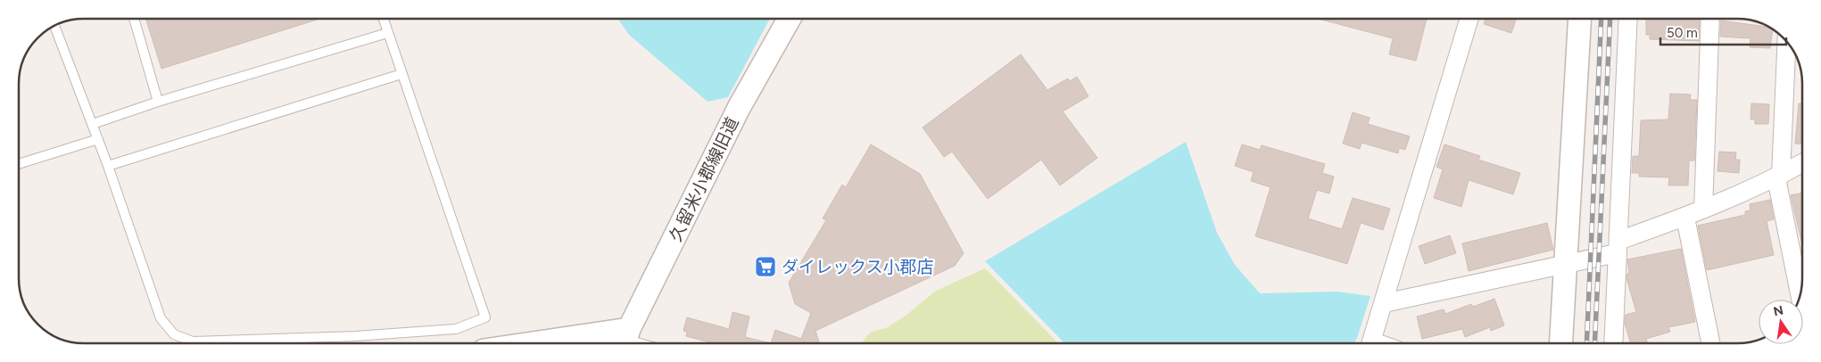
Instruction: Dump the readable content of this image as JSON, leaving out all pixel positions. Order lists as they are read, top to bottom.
{
  "streets": {
    "street": ["久留米小郡線旧道"]
  },
  "places": {
    "supermarket": ["ダイレックス小郡店"]
  },
  "scale_bar": "50 m",
  "north": "top"
}
